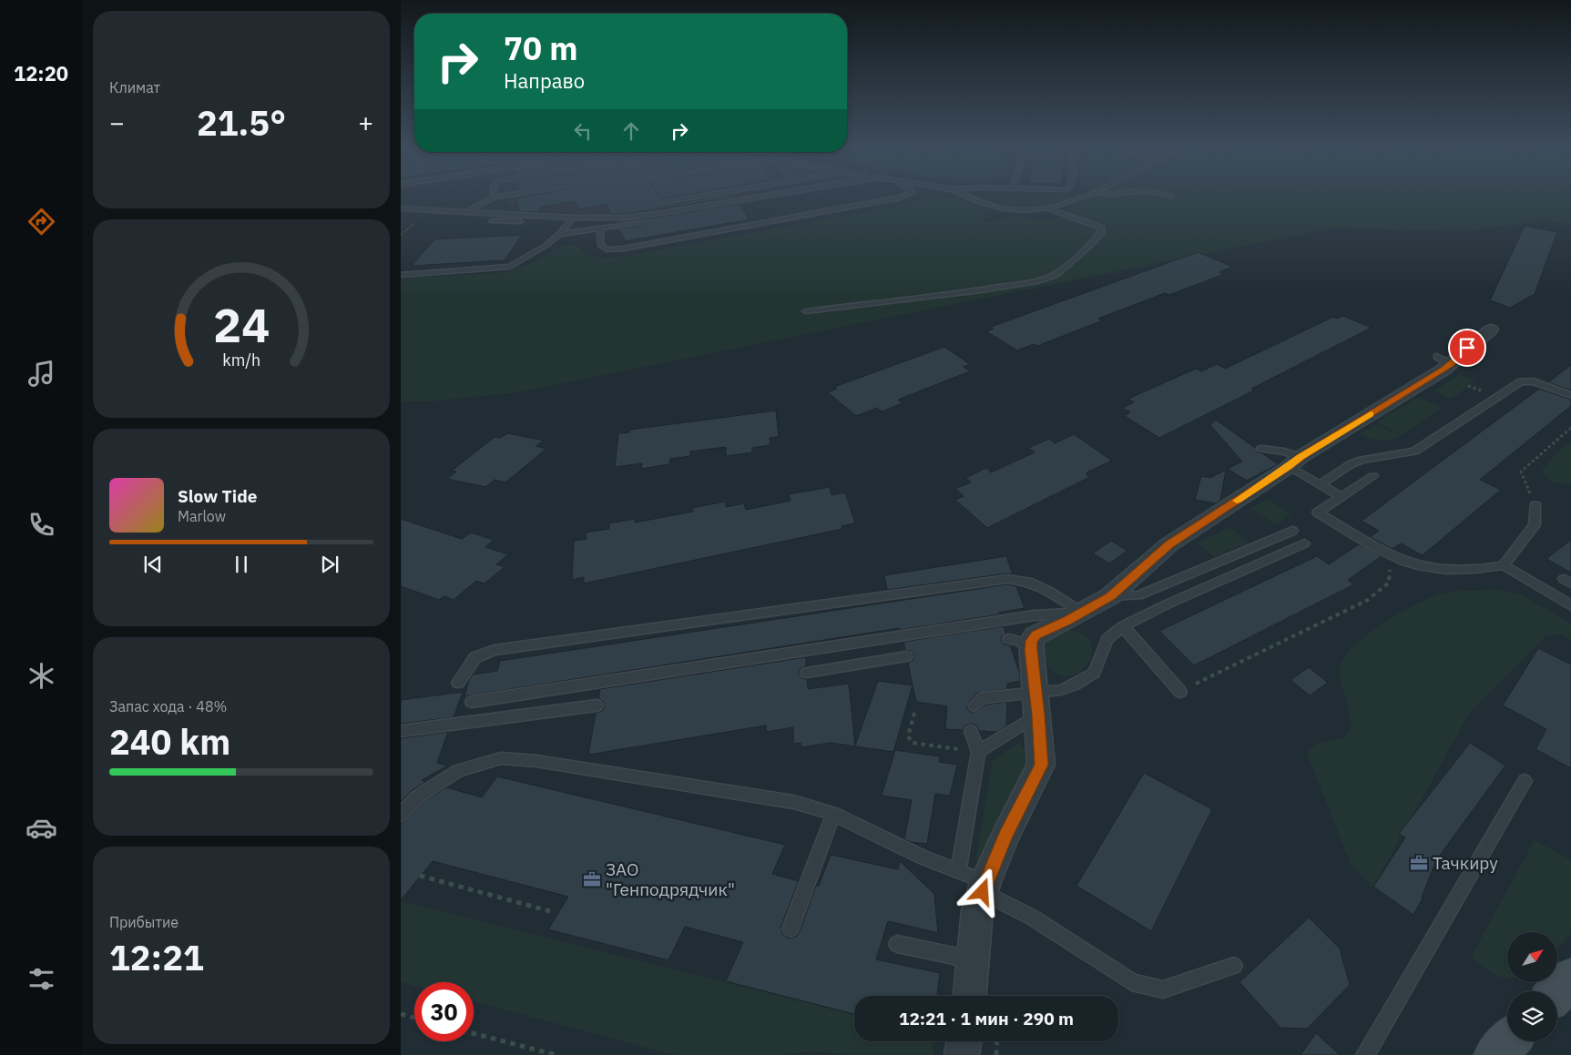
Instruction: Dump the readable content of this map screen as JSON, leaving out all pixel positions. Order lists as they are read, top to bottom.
{
  "places": {
    "office": ["Тачкиру", "ЗАО \"Генподрядчик\""]
  },
  "north": "top right",
  "page": {
    "tabs": "12:20",
    "tile": [
      "Климат",
      ["Запас хода · 48%", "240 km"],
      ["Прибытие", "12:21"]
    ],
    "turn": ["70 m", "Направо"],
    "heat": ["−", "21.5°", "+"],
    "song": ["Slow Tide", "Marlow"],
    "limit": "30",
    "trip": "12:21 · 1 мин · 290 m",
    "gauge": ["24", "km/h"]
  }
}
